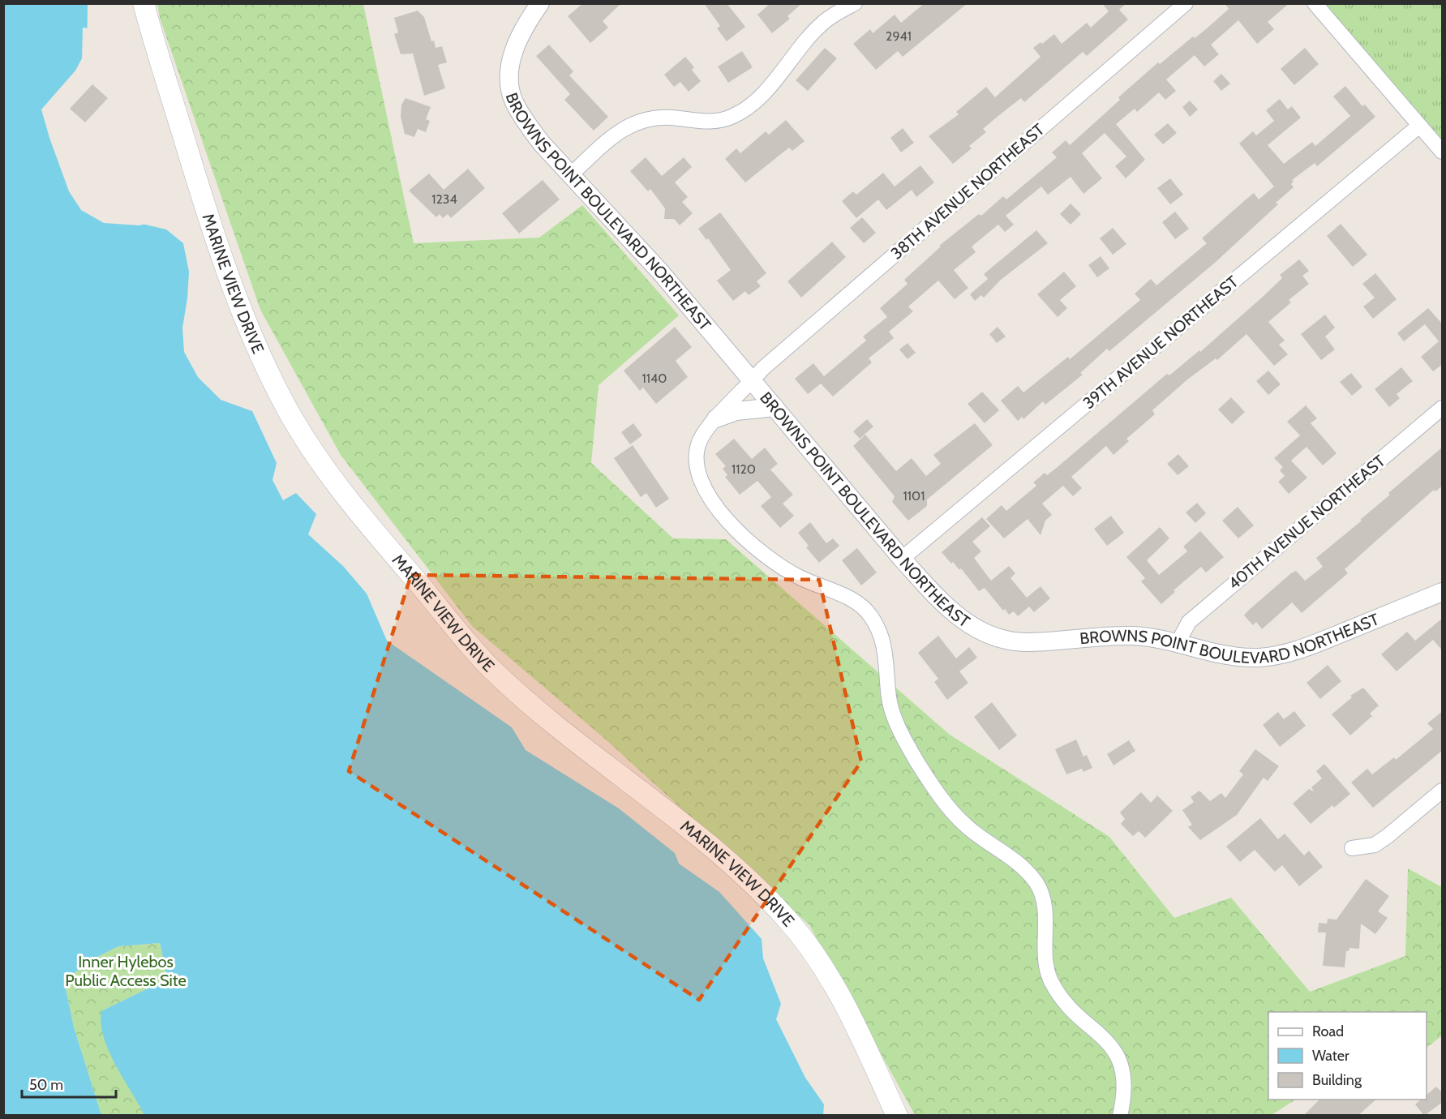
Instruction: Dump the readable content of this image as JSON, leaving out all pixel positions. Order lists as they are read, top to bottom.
{
  "streets": {
    "main road": ["MARINE VIEW DRIVE"],
    "street": [
      "38TH AVENUE NORTHEAST",
      "BROWNS POINT BOULEVARD NORTHEAST",
      "39TH AVENUE NORTHEAST",
      "40TH AVENUE NORTHEAST"
    ]
  },
  "crossings": [
    ["38TH AVENUE NORTHEAST", "BROWNS POINT BOULEVARD NORTHEAST"],
    ["BROWNS POINT BOULEVARD NORTHEAST", "39TH AVENUE NORTHEAST"],
    ["BROWNS POINT BOULEVARD NORTHEAST", "40TH AVENUE NORTHEAST"]
  ],
  "parks": ["Inner Hylebos Public Access Site"],
  "house_numbers": [
    "2941",
    "1234",
    "1140",
    "1120",
    "1101"
  ],
  "legend": ["Road", "Water", "Building"],
  "scale_bar": "50 m"
}
